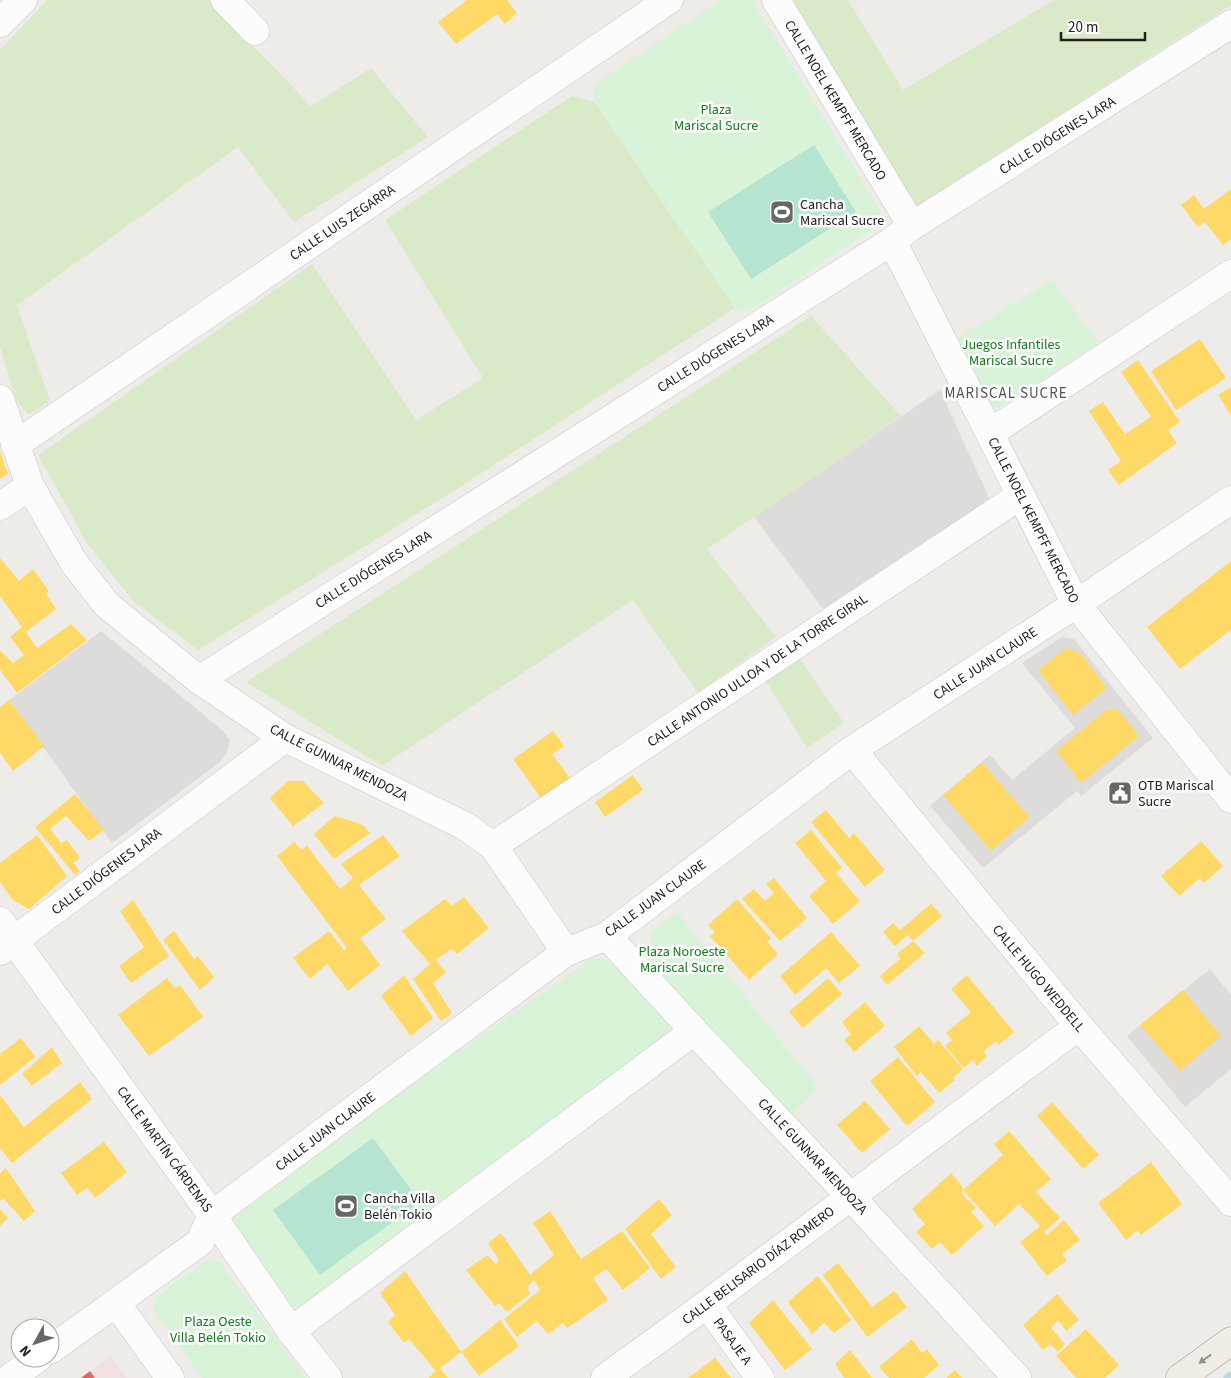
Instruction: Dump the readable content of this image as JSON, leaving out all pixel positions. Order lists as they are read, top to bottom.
{
  "streets": {
    "street": [
      "CALLE NOEL KEMPFF MERCADO",
      "CALLE DIÓGENES LARA",
      "CALLE LUIS ZEGARRA",
      "CALLE JUAN CLAURE",
      "CALLE ANTONIO ULLOA Y DE LA TORRE GIRAL",
      "CALLE GUNNAR MENDOZA",
      "CALLE HUGO WEDDELL",
      "CALLE MARTÍN CÁRDENAS",
      "CALLE BELISARIO DÍAZ ROMERO",
      "PASAJE A"
    ]
  },
  "crossings": [
    ["CALLE NOEL KEMPFF MERCADO", "CALLE DIÓGENES LARA"],
    ["CALLE NOEL KEMPFF MERCADO", "CALLE JUAN CLAURE"],
    ["CALLE NOEL KEMPFF MERCADO", "CALLE ANTONIO ULLOA Y DE LA TORRE GIRAL"],
    ["CALLE DIÓGENES LARA", "CALLE GUNNAR MENDOZA"],
    ["CALLE DIÓGENES LARA", "CALLE MARTÍN CÁRDENAS"],
    ["CALLE LUIS ZEGARRA", "CALLE GUNNAR MENDOZA"],
    ["CALLE JUAN CLAURE", "CALLE GUNNAR MENDOZA"],
    ["CALLE JUAN CLAURE", "CALLE HUGO WEDDELL"],
    ["CALLE JUAN CLAURE", "CALLE MARTÍN CÁRDENAS"],
    ["CALLE ANTONIO ULLOA Y DE LA TORRE GIRAL", "CALLE GUNNAR MENDOZA"],
    ["CALLE GUNNAR MENDOZA", "CALLE BELISARIO DÍAZ ROMERO"],
    ["CALLE HUGO WEDDELL", "CALLE BELISARIO DÍAZ ROMERO"],
    ["CALLE BELISARIO DÍAZ ROMERO", "PASAJE A"]
  ],
  "districts": ["MARISCAL SUCRE"],
  "parks": [
    "Plaza Mariscal Sucre",
    "Juegos Infantiles Mariscal Sucre",
    "Plaza Noroeste Mariscal Sucre",
    "Plaza Oeste Villa Belén Tokio"
  ],
  "places": {
    "sports": ["Cancha Mariscal Sucre", "Cancha Villa Belén Tokio"],
    "public building": ["OTB Mariscal Sucre"]
  },
  "scale_bar": "20 m",
  "north": "bottom left"
}
